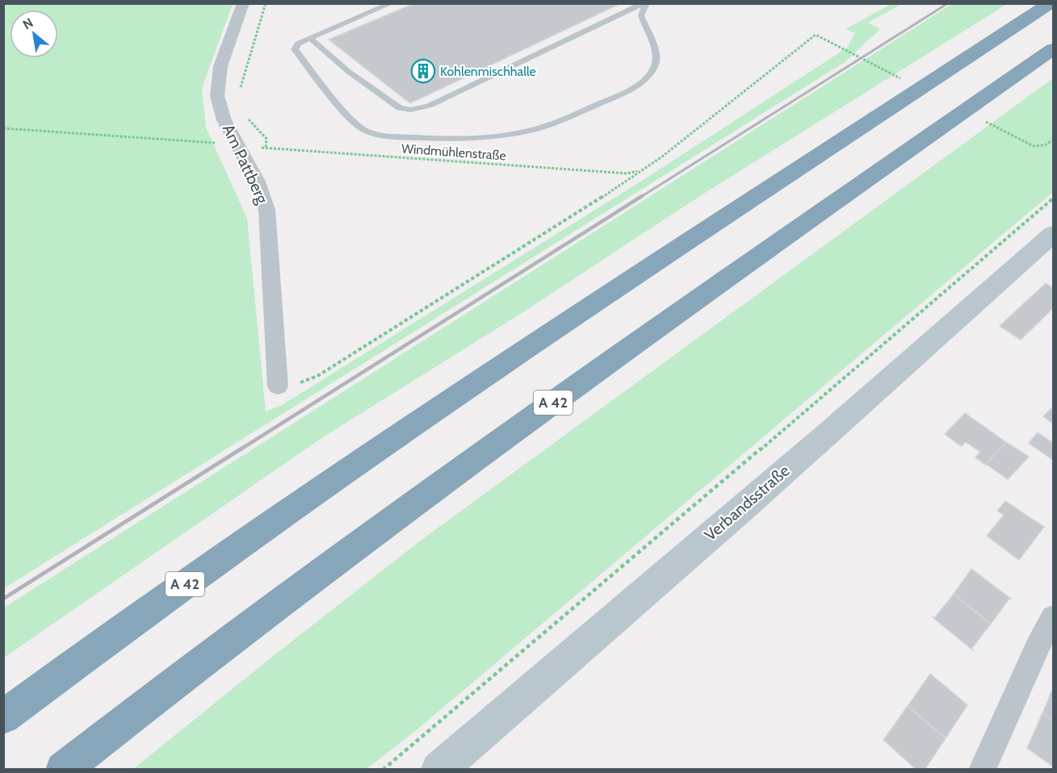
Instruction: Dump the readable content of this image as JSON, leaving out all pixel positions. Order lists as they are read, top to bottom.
{
  "streets": {
    "highway": ["A 42"],
    "main road": ["Verbandsstraße"],
    "street": ["Am Pattberg"],
    "path": ["Windmühlenstraße"]
  },
  "places": {
    "building": ["Kohlenmischhalle"]
  },
  "north": "top left"
}
